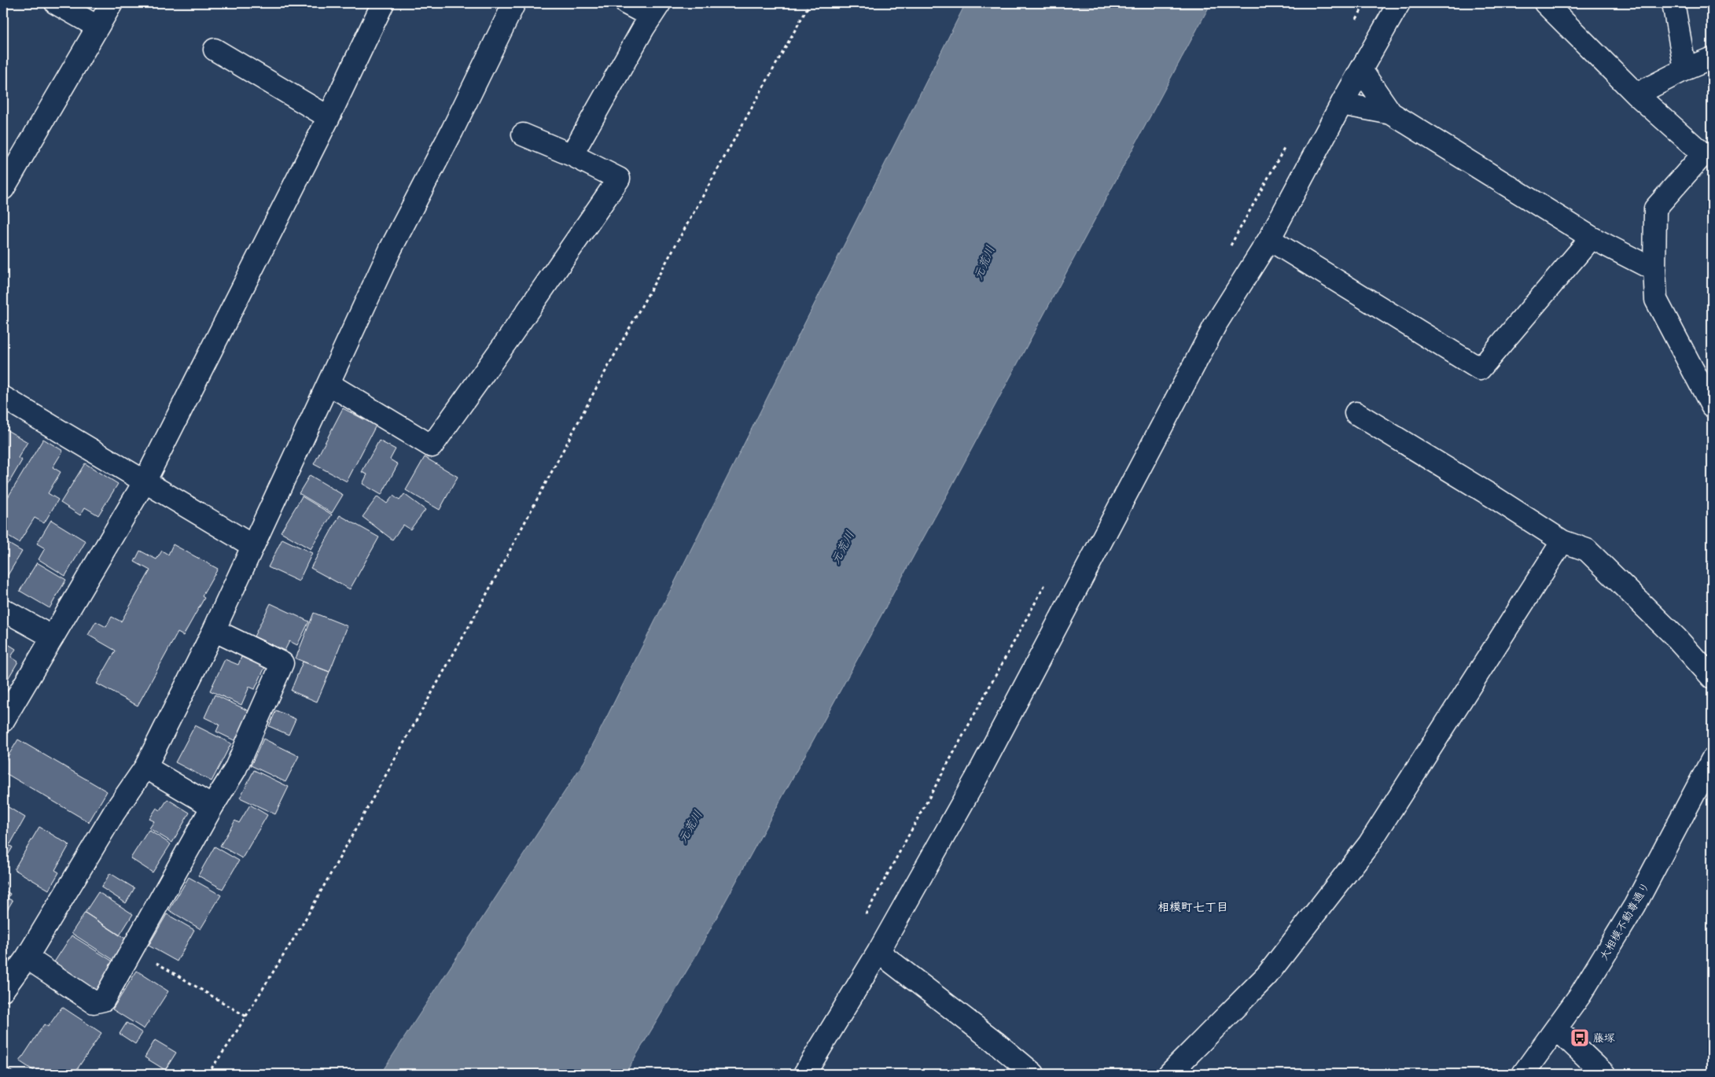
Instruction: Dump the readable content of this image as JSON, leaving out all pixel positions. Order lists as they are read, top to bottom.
{
  "streets": {
    "street": ["大相模不動尊通り"]
  },
  "districts": ["相模町七丁目"],
  "water": ["元荒川"],
  "places": {
    "bus stop": ["藤塚"]
  }
}
